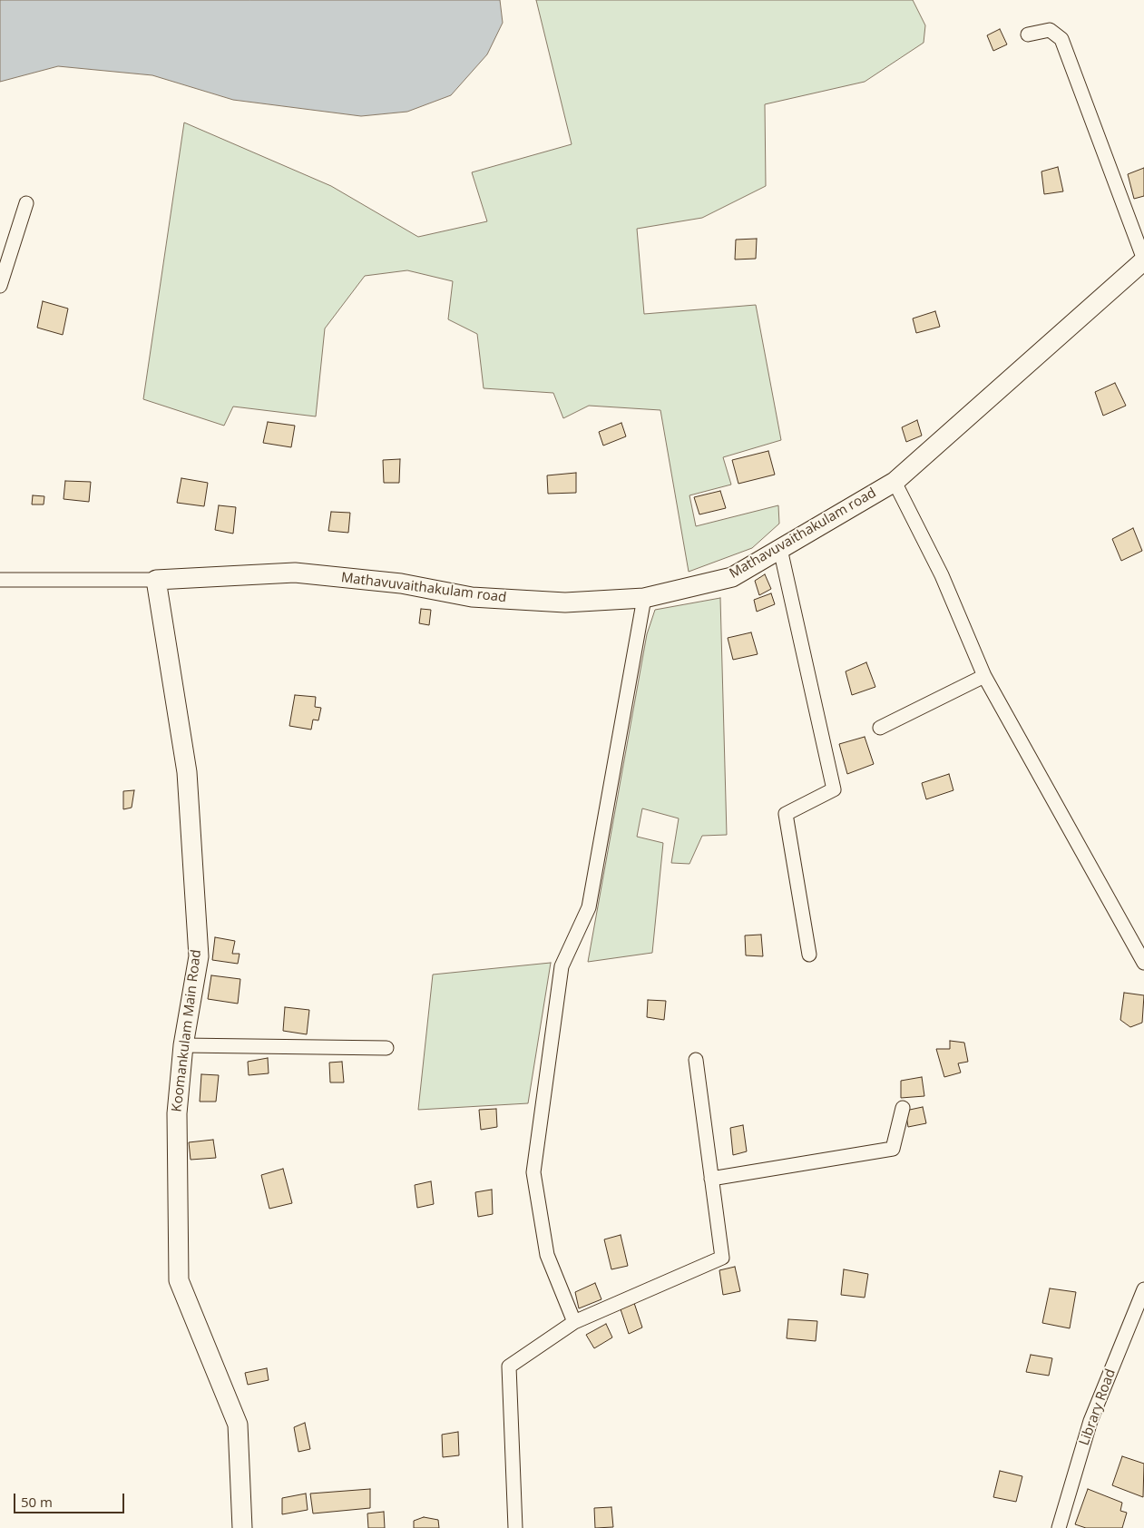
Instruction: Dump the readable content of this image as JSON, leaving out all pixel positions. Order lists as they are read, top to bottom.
{
  "streets": {
    "street": ["Mathavuvaithakulam road", "Koomankulam Main Road", "Library Road"]
  },
  "crossings": [
    ["Mathavuvaithakulam road", "Koomankulam Main Road"]
  ],
  "scale_bar": "50 m"
}
